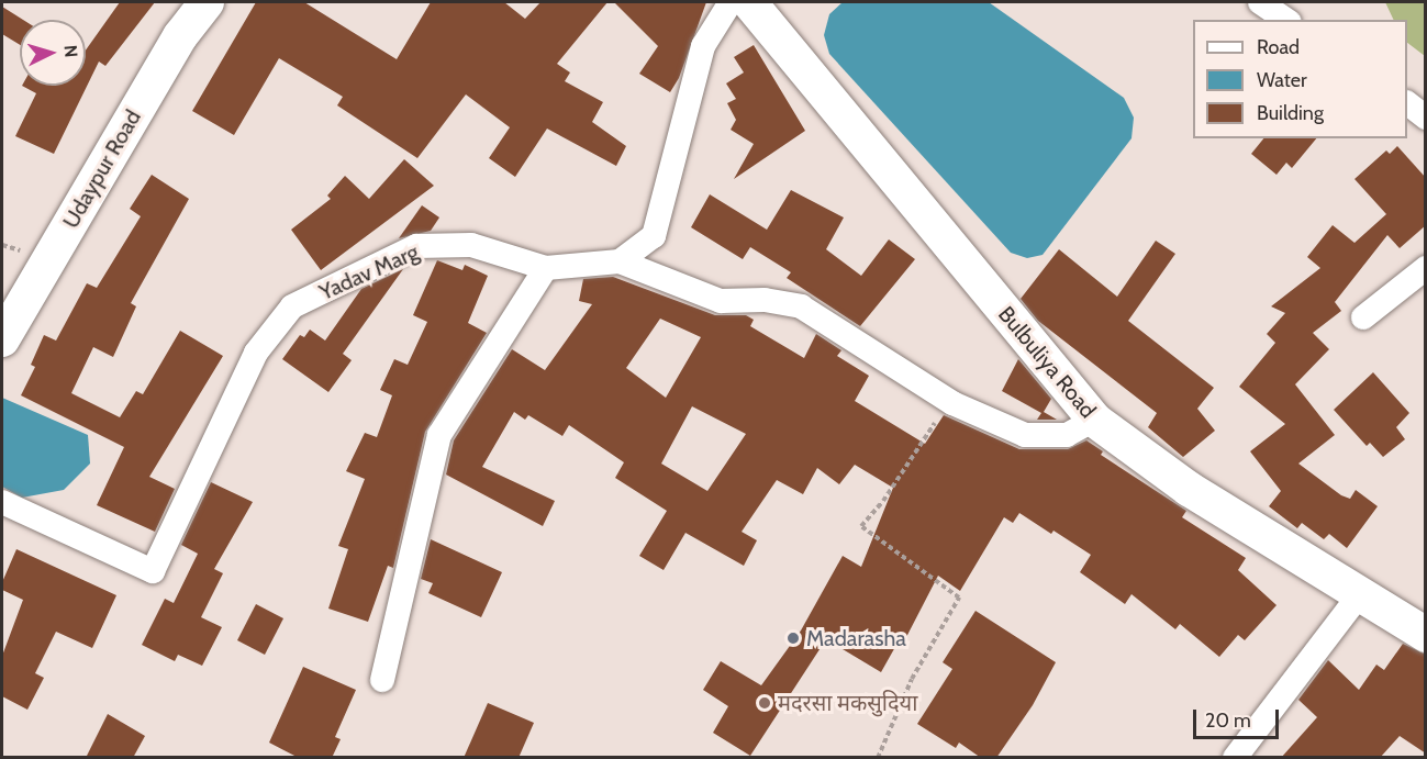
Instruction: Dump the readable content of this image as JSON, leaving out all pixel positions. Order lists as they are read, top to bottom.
{
  "streets": {
    "main road": ["Udaypur Road", "Bulbuliya Road"],
    "street": ["Yadav Marg"]
  },
  "places": ["Madarasha", "मदरसा मकसुदिया"],
  "legend": ["Road", "Water", "Building"],
  "scale_bar": "20 m",
  "north": "right"
}
